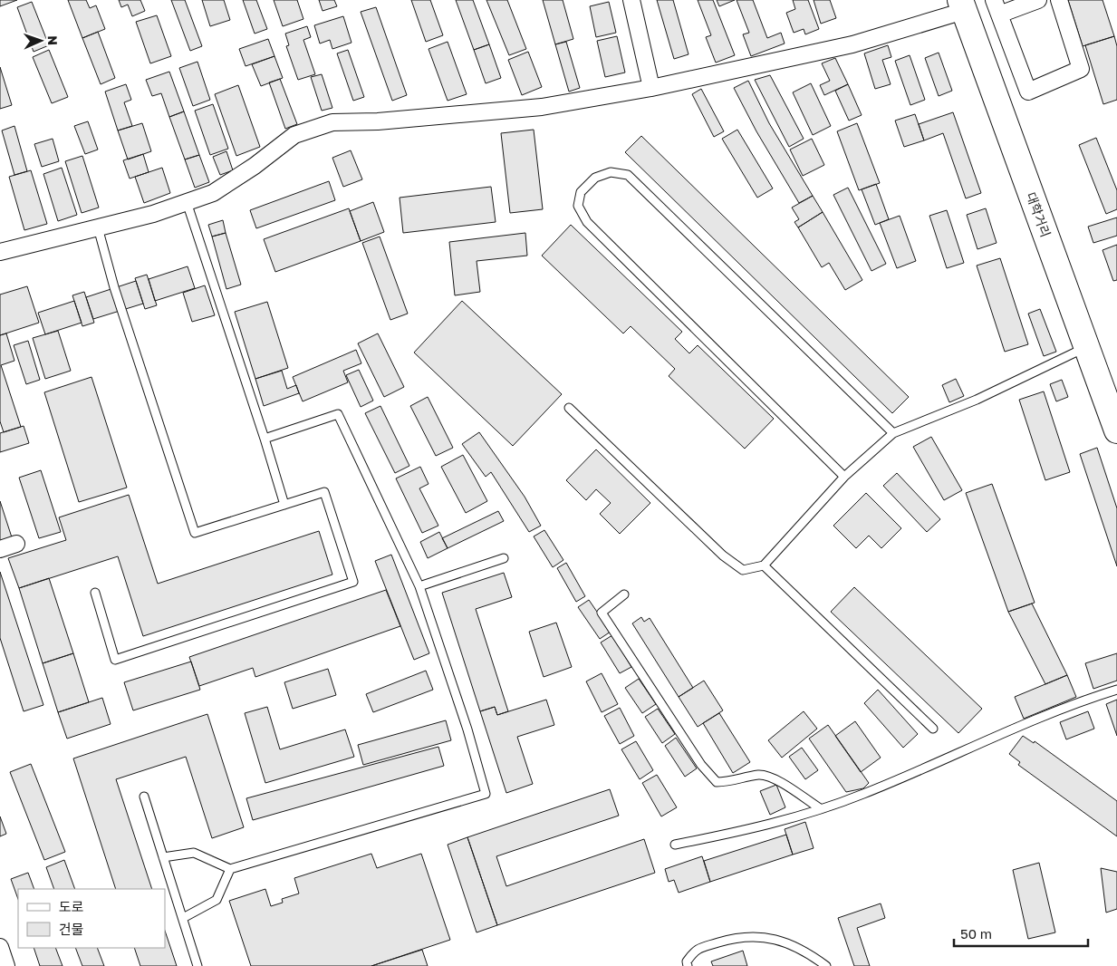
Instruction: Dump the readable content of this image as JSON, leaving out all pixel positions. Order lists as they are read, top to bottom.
{
  "streets": {
    "main road": ["대학거리"]
  },
  "legend": ["도로", "건물"],
  "scale_bar": "50 m",
  "north": "right"
}
